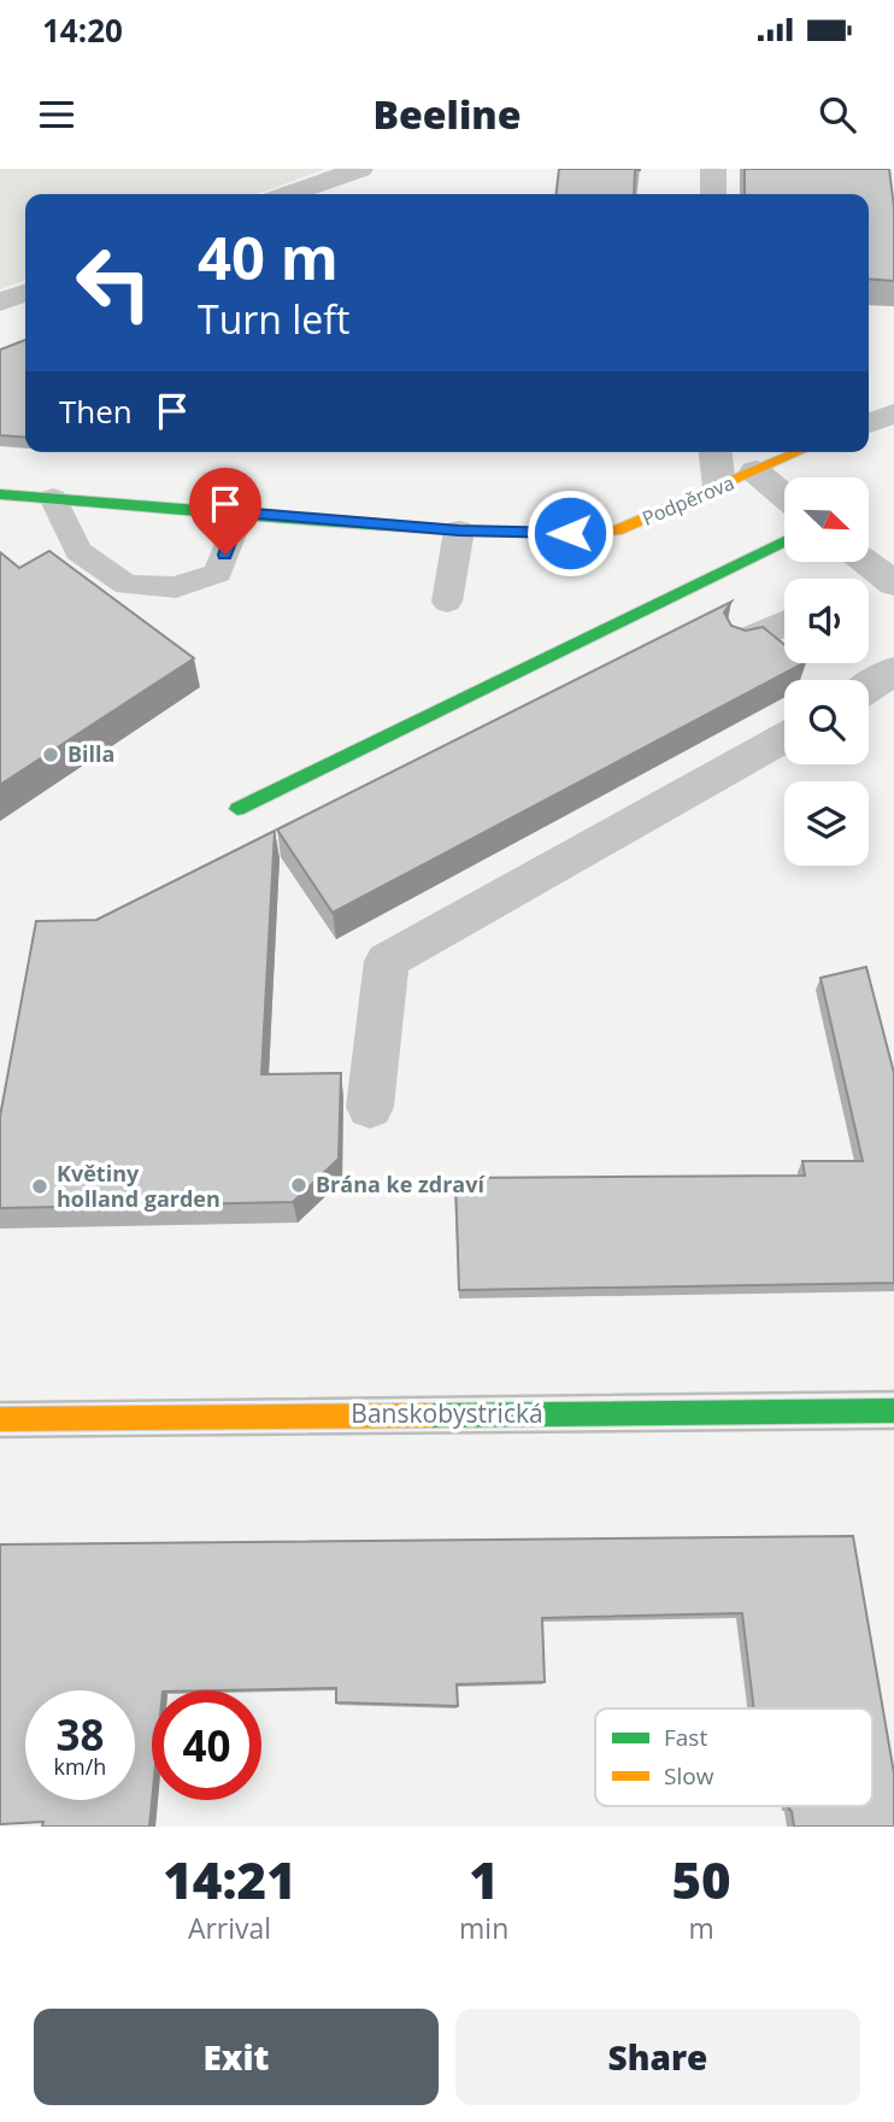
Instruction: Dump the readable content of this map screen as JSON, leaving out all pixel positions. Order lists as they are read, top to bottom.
{
  "streets": {
    "street": ["Podpěrova", "Banskobystrická"]
  },
  "places": ["Billa", "Brána ke zdraví", "Květiny holland garden"],
  "legend": ["Fast", "Slow"],
  "north": "bottom right",
  "page": {
    "status": "14:20",
    "header": "Beeline",
    "turn": ["40 m", "Turn left"],
    "then": "Then",
    "speed": "38 km/h",
    "limit": "40",
    "eta": [
      "14:21",
      "Arrival",
      "1",
      "min",
      "50",
      "m"
    ],
    "buttons": ["Exit", "Share"]
  }
}
